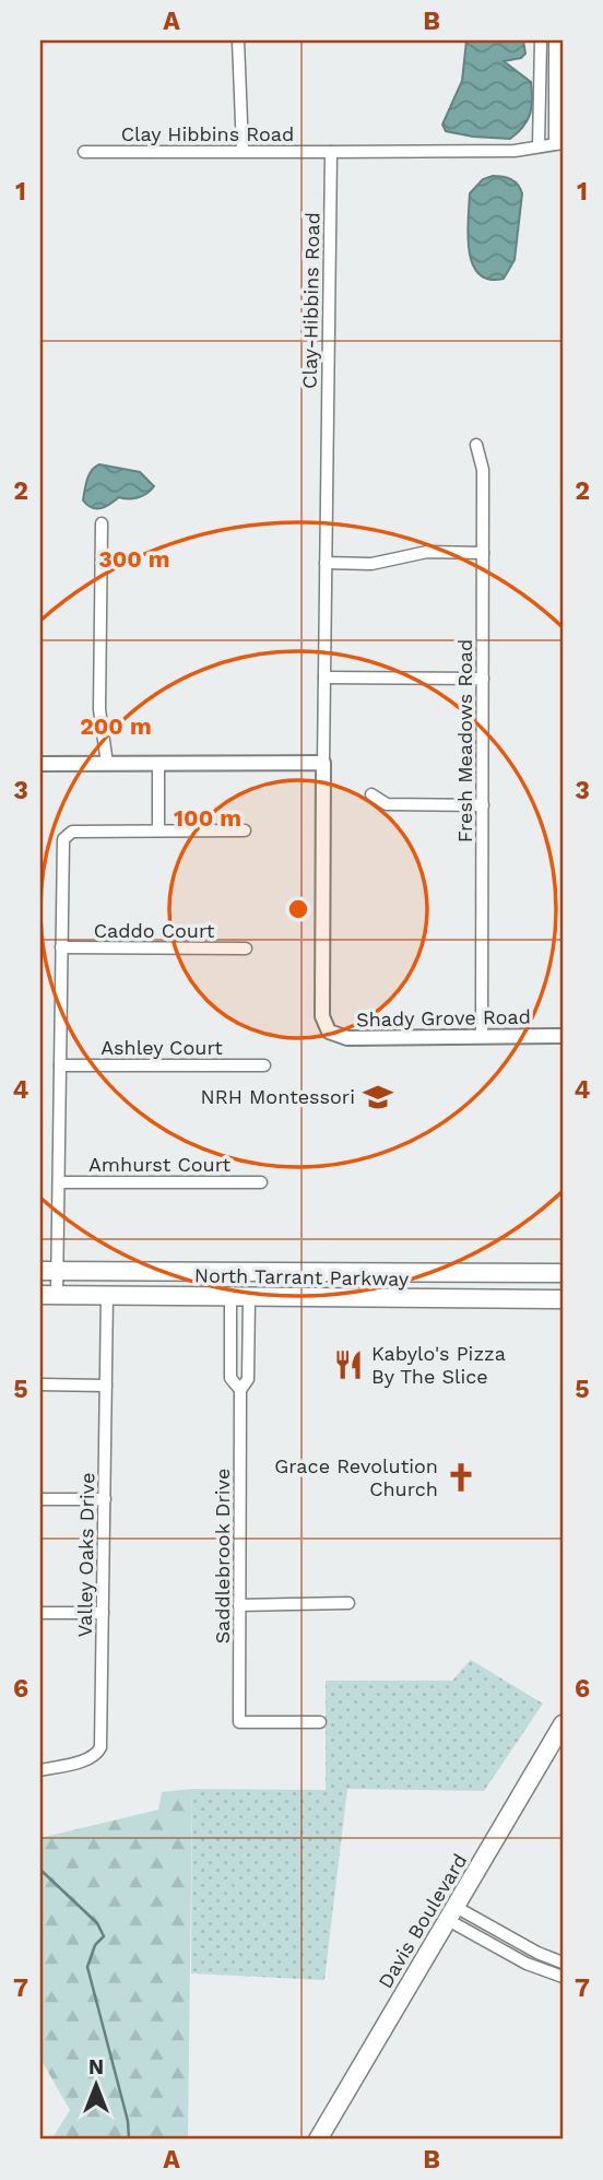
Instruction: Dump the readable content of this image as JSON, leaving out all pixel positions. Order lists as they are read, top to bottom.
{
  "streets": {
    "main road": ["North Tarrant Parkway", "Davis Boulevard"],
    "street": [
      "Clay Hibbins Road",
      "Clay-Hibbins Road",
      "Fresh Meadows Road",
      "Caddo Court",
      "Shady Grove Road",
      "Ashley Court",
      "Amhurst Court",
      "Valley Oaks Drive",
      "Saddlebrook Drive"
    ]
  },
  "crossings": [
    ["Clay Hibbins Road", "Clay-Hibbins Road"],
    ["Clay-Hibbins Road", "Shady Grove Road"],
    ["Fresh Meadows Road", "Shady Grove Road"],
    ["North Tarrant Parkway", "Valley Oaks Drive"],
    ["North Tarrant Parkway", "Saddlebrook Drive"]
  ],
  "places": {
    "school or university": ["NRH Montessori"],
    "restaurant": ["Kabylo's Pizza By The Slice"],
    "church": ["Grace Revolution Church"]
  },
  "north": "top",
  "grid": {
    "columns": ["A", "B"],
    "rows": [
      "1",
      "2",
      "3",
      "4",
      "5",
      "6",
      "7"
    ]
  },
  "rings": ["300 m", "200 m", "100 m"]
}
